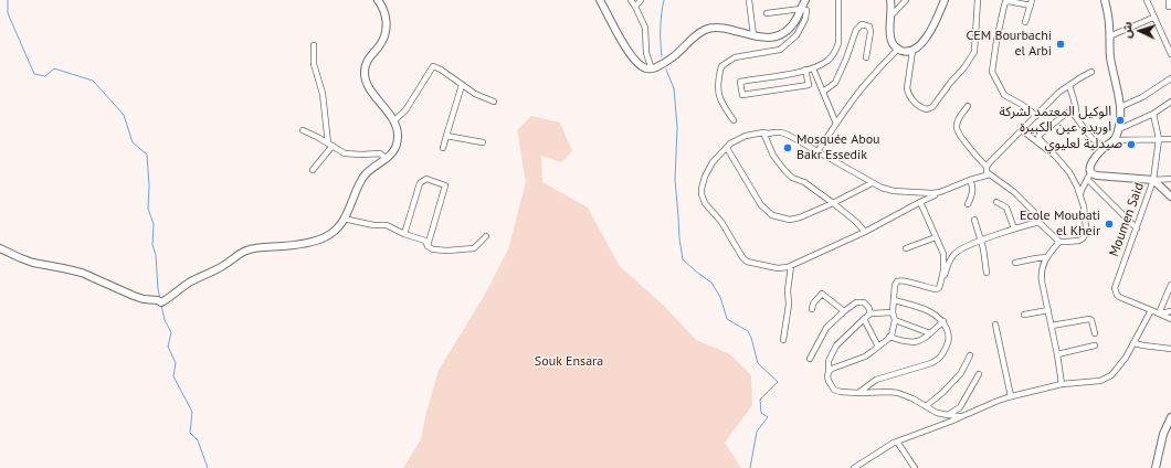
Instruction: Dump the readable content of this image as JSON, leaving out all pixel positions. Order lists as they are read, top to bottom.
{
  "streets": {
    "street": ["Moumen Said"]
  },
  "parks": ["Souk Ensara"],
  "places": [
    "CEM Bourbachi el Arbi",
    "الوكيل المعتمد لشركة اوريدو عين الكبيرة",
    "صيدلية لعليوي",
    "Mosquée Abou Bakr Essedik",
    "Ecole Moubati el Kheir"
  ],
  "north": "left"
}
